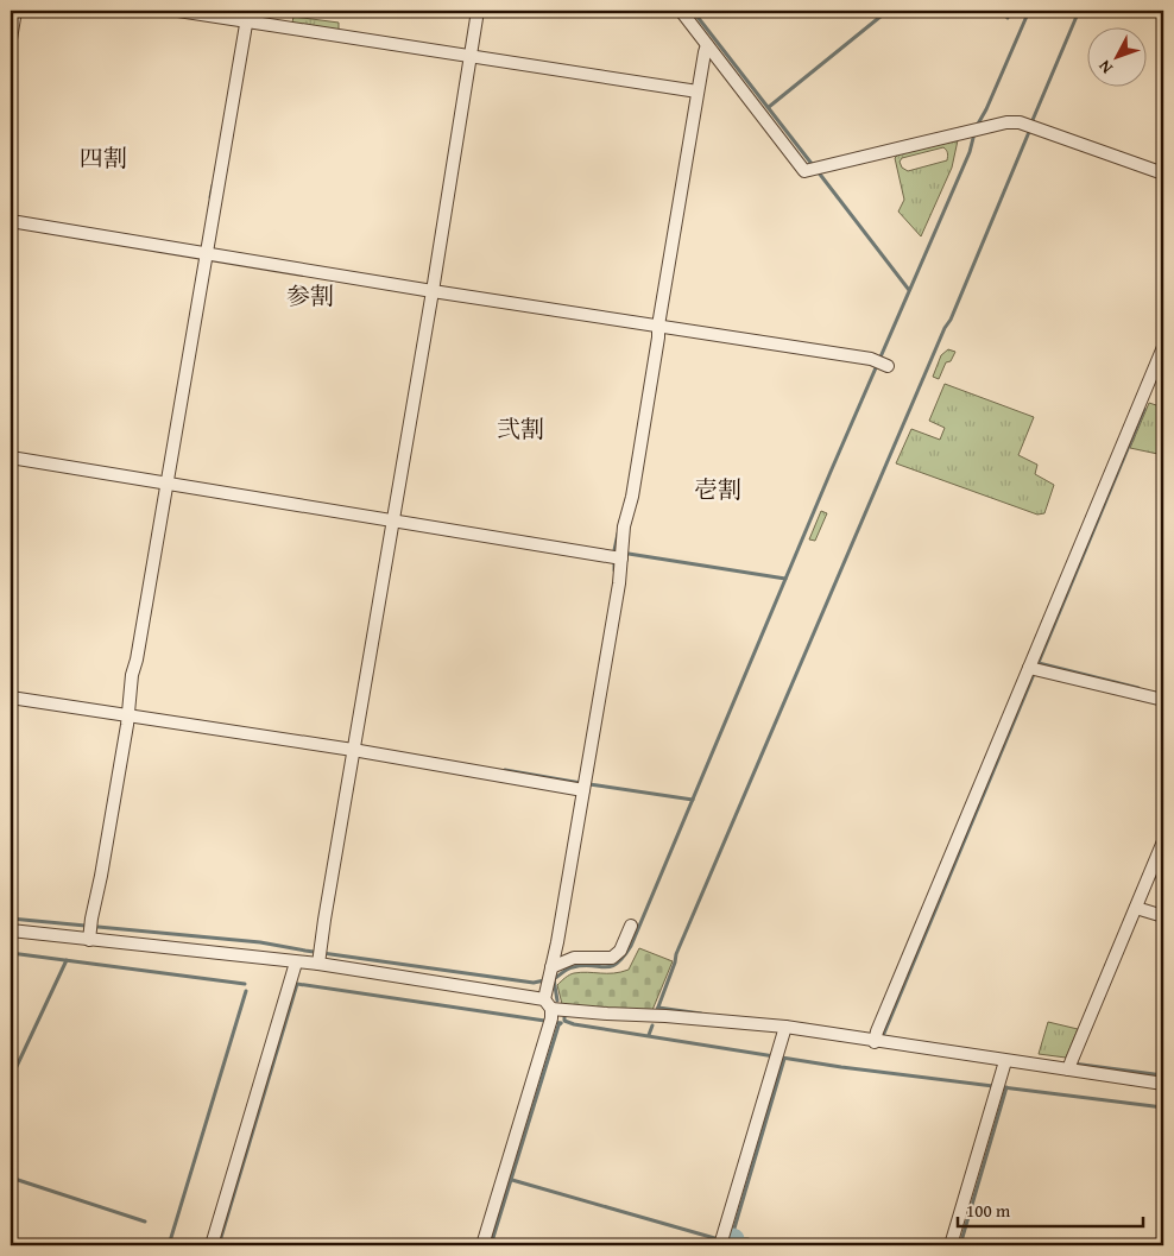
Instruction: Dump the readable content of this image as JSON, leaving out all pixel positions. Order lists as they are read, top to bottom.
{
  "districts": [
    "四割",
    "参割",
    "弐割",
    "壱割"
  ],
  "scale_bar": "100 m",
  "north": "bottom left"
}
